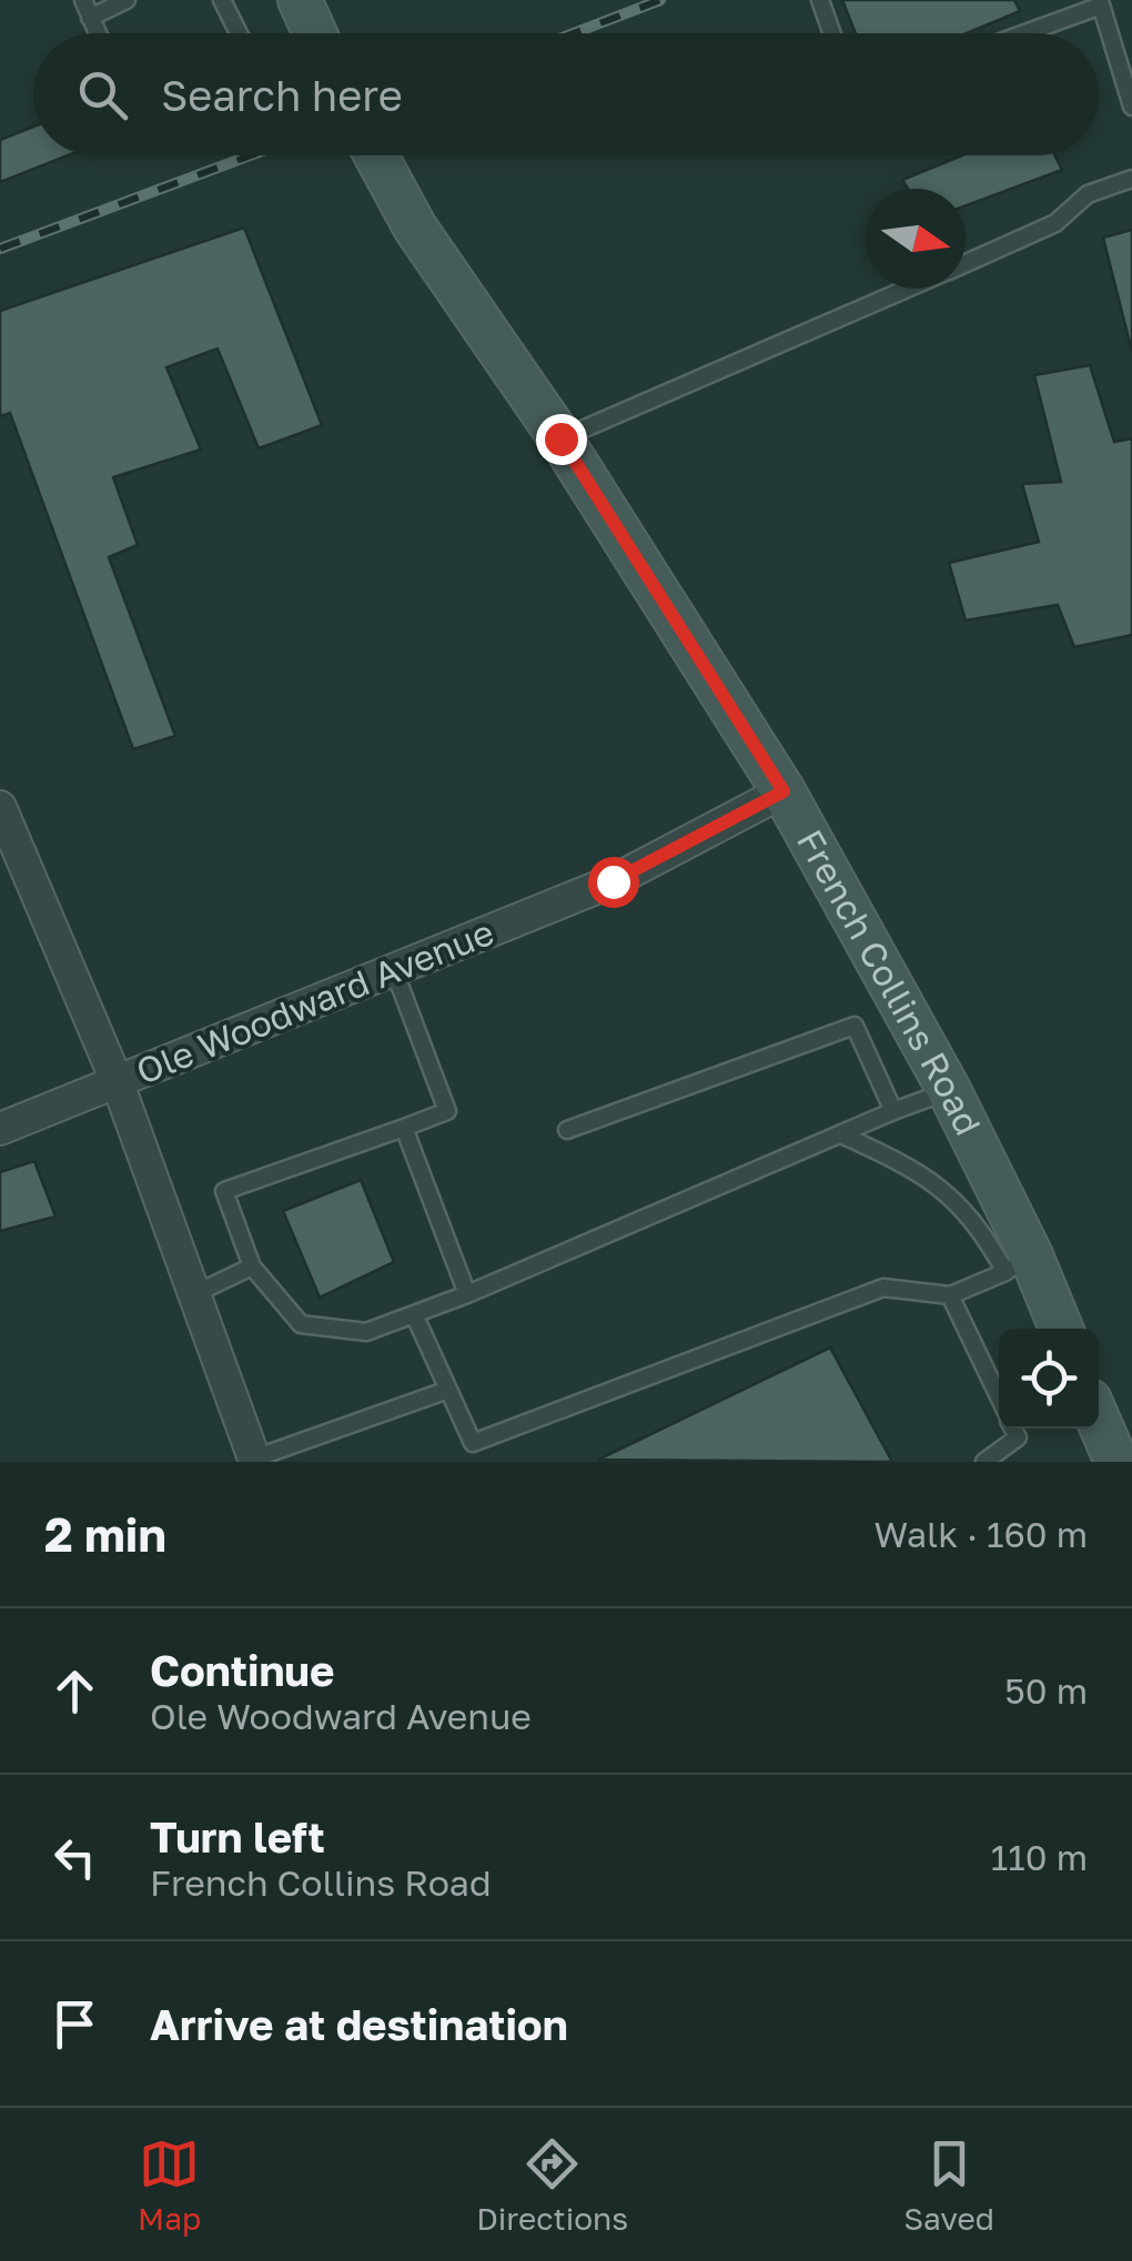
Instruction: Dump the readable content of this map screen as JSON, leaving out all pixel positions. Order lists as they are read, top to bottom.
{
  "streets": {
    "street": ["French Collins Road", "Ole Woodward Avenue"]
  },
  "crossings": [
    ["French Collins Road", "Ole Woodward Avenue"]
  ],
  "north": "right",
  "page": {
    "search": "Search here",
    "heading": ["2 min", "Walk · 160 m"],
    "list": [
      ["Continue", "Ole Woodward Avenue", "50 m"],
      ["Turn left", "French Collins Road", "110 m"],
      "Arrive at destination"
    ],
    "nav": ["Map", "Directions", "Saved"]
  }
}
